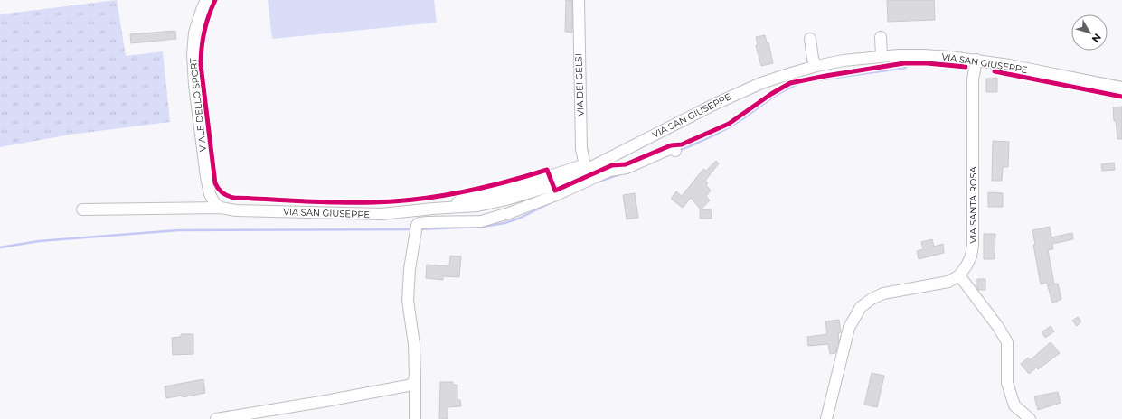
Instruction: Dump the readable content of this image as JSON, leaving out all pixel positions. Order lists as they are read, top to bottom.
{
  "streets": {
    "street": [
      "VIA SAN GIUSEPPE",
      "VIA DEI GELSI",
      "VIALE DELLO SPORT",
      "VIA SANTA ROSA"
    ]
  },
  "crossings": [
    ["VIA SAN GIUSEPPE", "VIA DEI GELSI"],
    ["VIA SAN GIUSEPPE", "VIALE DELLO SPORT"],
    ["VIA SAN GIUSEPPE", "VIA SANTA ROSA"]
  ],
  "north": "bottom right"
}
